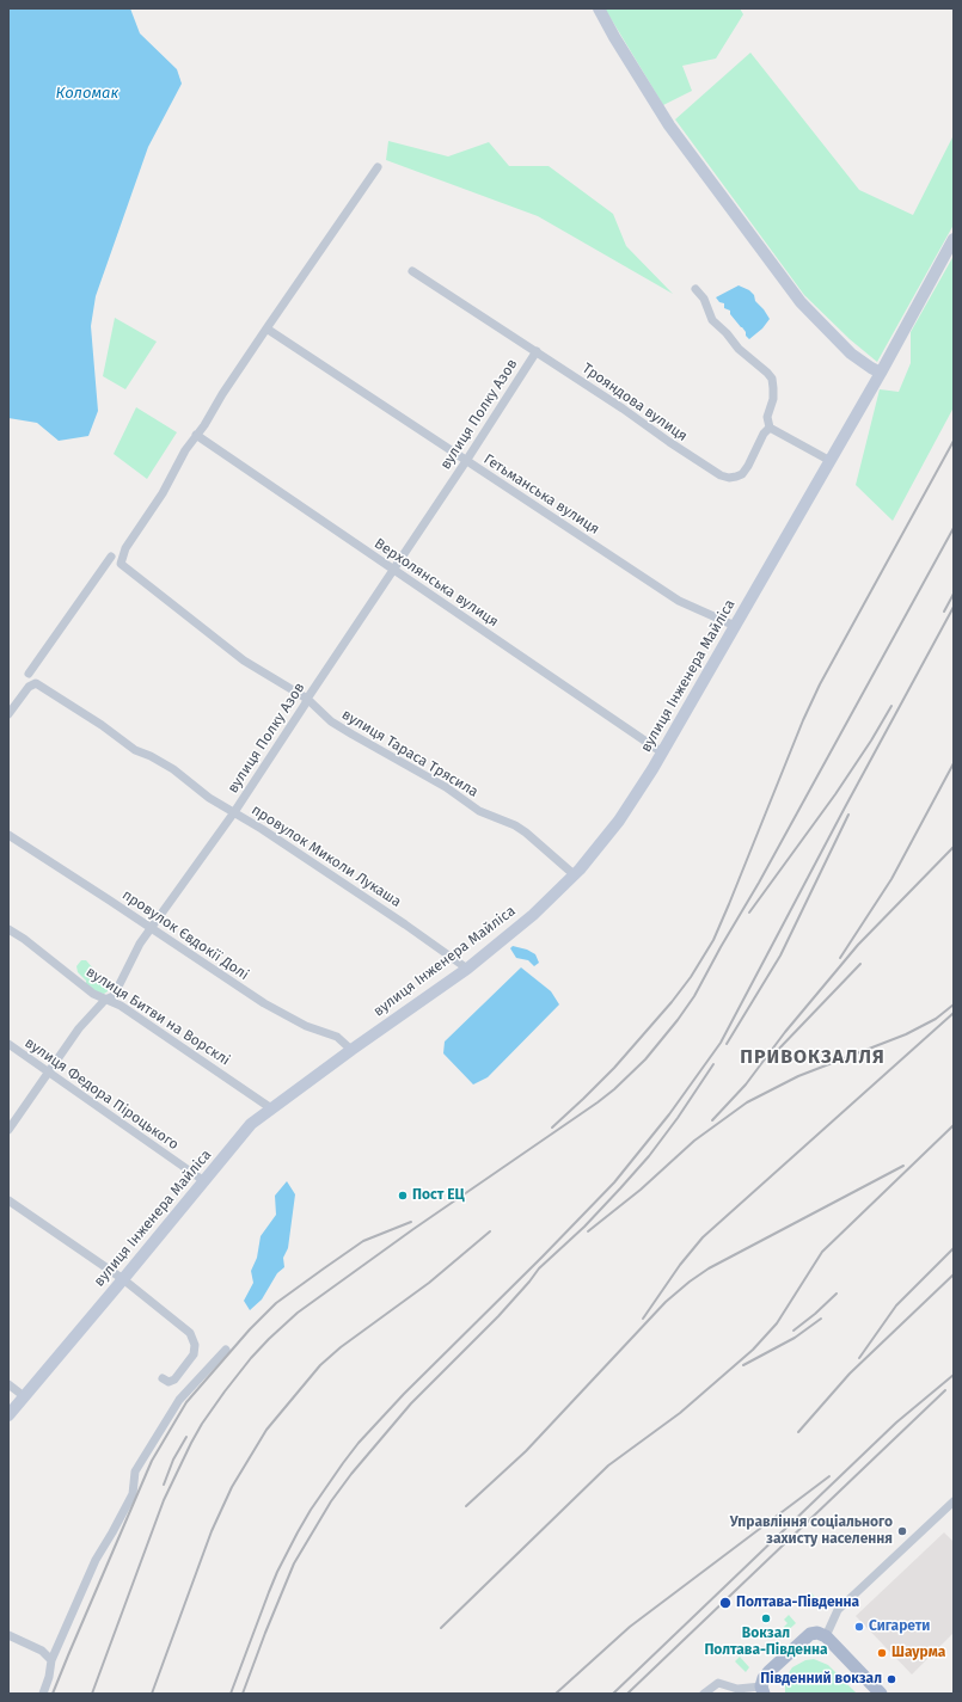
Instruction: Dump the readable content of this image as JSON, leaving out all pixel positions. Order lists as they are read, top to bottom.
{
  "streets": {
    "street": [
      "Трояндова вулиця",
      "вулиця Полку Азов",
      "Гетьманська вулиця",
      "Верхолянська вулиця",
      "вулиця Інженера Майліса",
      "вулиця Тараса Трясила",
      "провулок Миколи Лукаша",
      "провулок Євдокії Долі",
      "вулиця Битви на Ворсклі",
      "вулиця Федора Піроцького"
    ]
  },
  "crossings": [
    ["Трояндова вулиця", "вулиця Полку Азов"],
    ["вулиця Полку Азов", "Гетьманська вулиця"],
    ["вулиця Полку Азов", "Верхолянська вулиця"],
    ["вулиця Полку Азов", "вулиця Тараса Трясила"],
    ["вулиця Полку Азов", "провулок Миколи Лукаша"],
    ["вулиця Полку Азов", "провулок Євдокії Долі"],
    ["вулиця Полку Азов", "вулиця Битви на Ворсклі"],
    ["вулиця Полку Азов", "вулиця Федора Піроцького"],
    ["Гетьманська вулиця", "вулиця Інженера Майліса"],
    ["Верхолянська вулиця", "вулиця Інженера Майліса"],
    ["Верхолянська вулиця", "вулиця Тараса Трясила"],
    ["вулиця Інженера Майліса", "вулиця Тараса Трясила"],
    ["вулиця Інженера Майліса", "провулок Миколи Лукаша"],
    ["вулиця Інженера Майліса", "провулок Євдокії Долі"],
    ["вулиця Інженера Майліса", "вулиця Битви на Ворсклі"],
    ["вулиця Інженера Майліса", "вулиця Федора Піроцького"]
  ],
  "districts": ["ПРИВОКЗАЛЛЯ"],
  "water": ["Коломак"],
  "places": [
    "Пост ЕЦ",
    "Управління соціального захисту населення",
    "Полтава-Південна",
    "Вокзал Полтава-Південна",
    "Сигарети",
    "Шаурма",
    "Південний вокзал"
  ]
}
